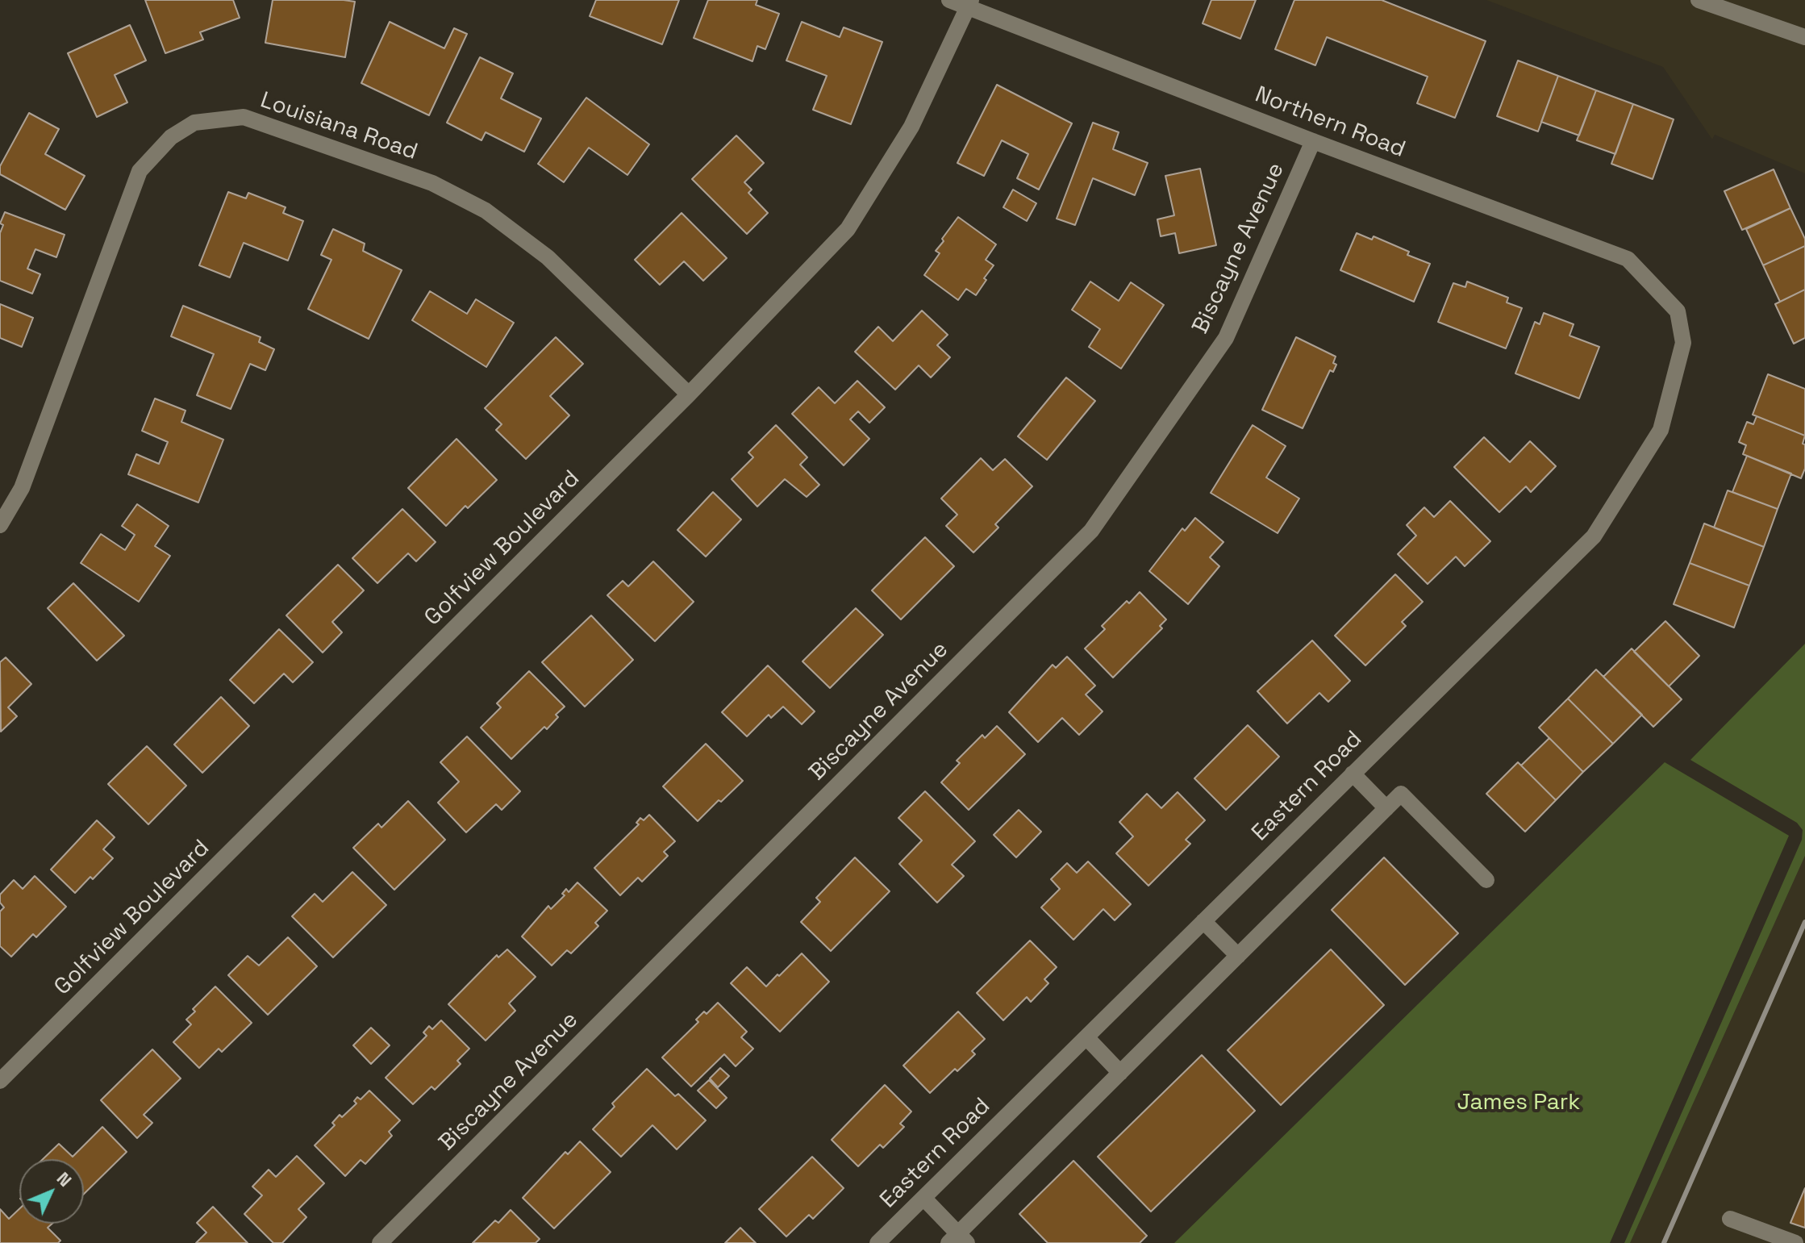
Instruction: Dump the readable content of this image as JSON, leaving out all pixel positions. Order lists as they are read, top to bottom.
{
  "streets": {
    "street": [
      "Northern Road",
      "Louisiana Road",
      "Biscayne Avenue",
      "Golfview Boulevard",
      "Eastern Road"
    ]
  },
  "crossings": [
    ["Northern Road", "Biscayne Avenue"],
    ["Northern Road", "Golfview Boulevard"],
    ["Northern Road", "Eastern Road"],
    ["Louisiana Road", "Golfview Boulevard"]
  ],
  "parks": ["James Park"],
  "north": "top right"
}
